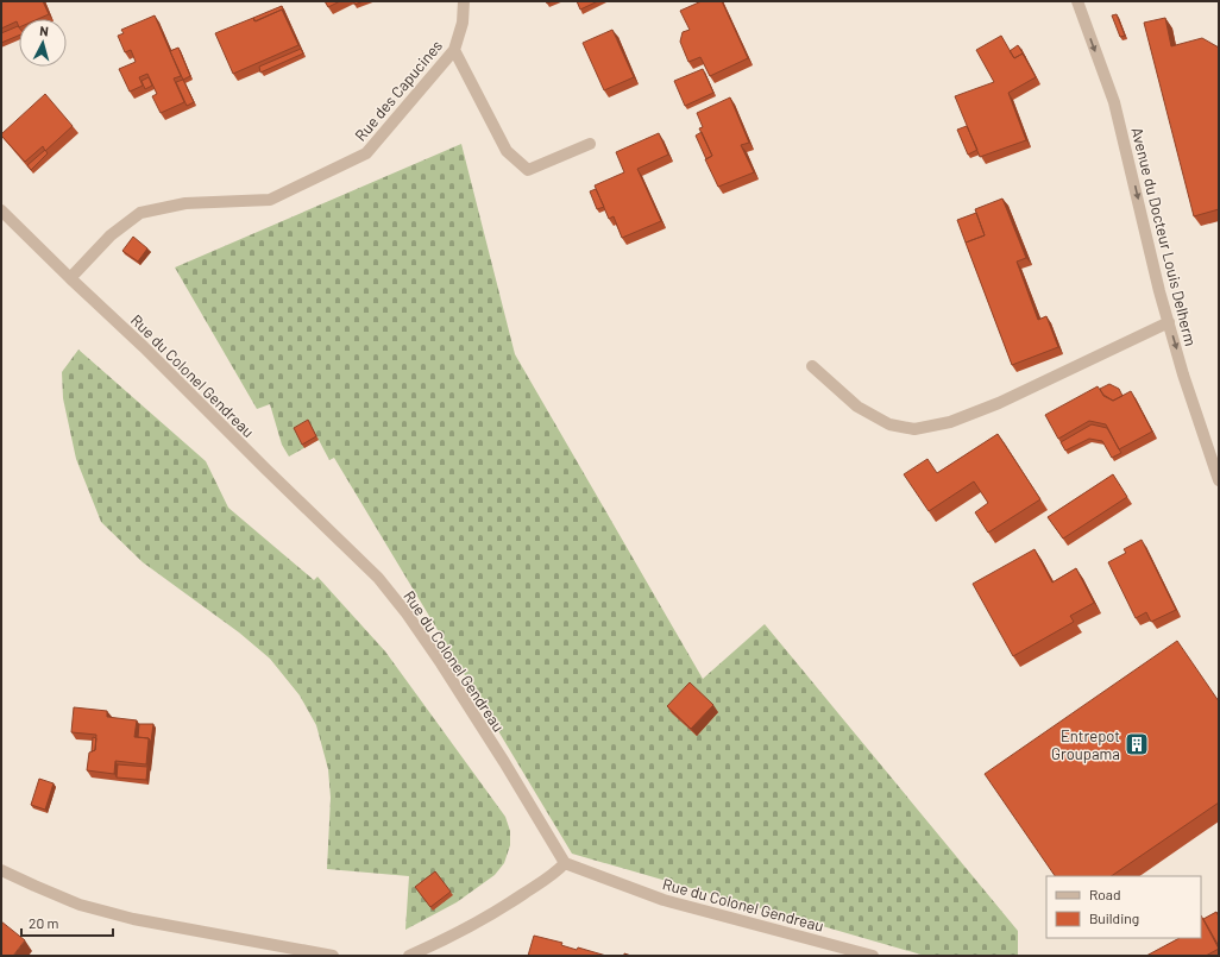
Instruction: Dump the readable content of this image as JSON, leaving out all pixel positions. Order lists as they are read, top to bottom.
{
  "streets": {
    "street": ["Rue des Capucines", "Avenue du Docteur Louis Delherm", "Rue du Colonel Gendreau"]
  },
  "crossings": [
    ["Rue des Capucines", "Rue du Colonel Gendreau"]
  ],
  "one_way": ["Avenue du Docteur Louis Delherm"],
  "places": {
    "building": ["Entrepot Groupama"]
  },
  "legend": ["Road", "Building"],
  "scale_bar": "20 m",
  "north": "top"
}
